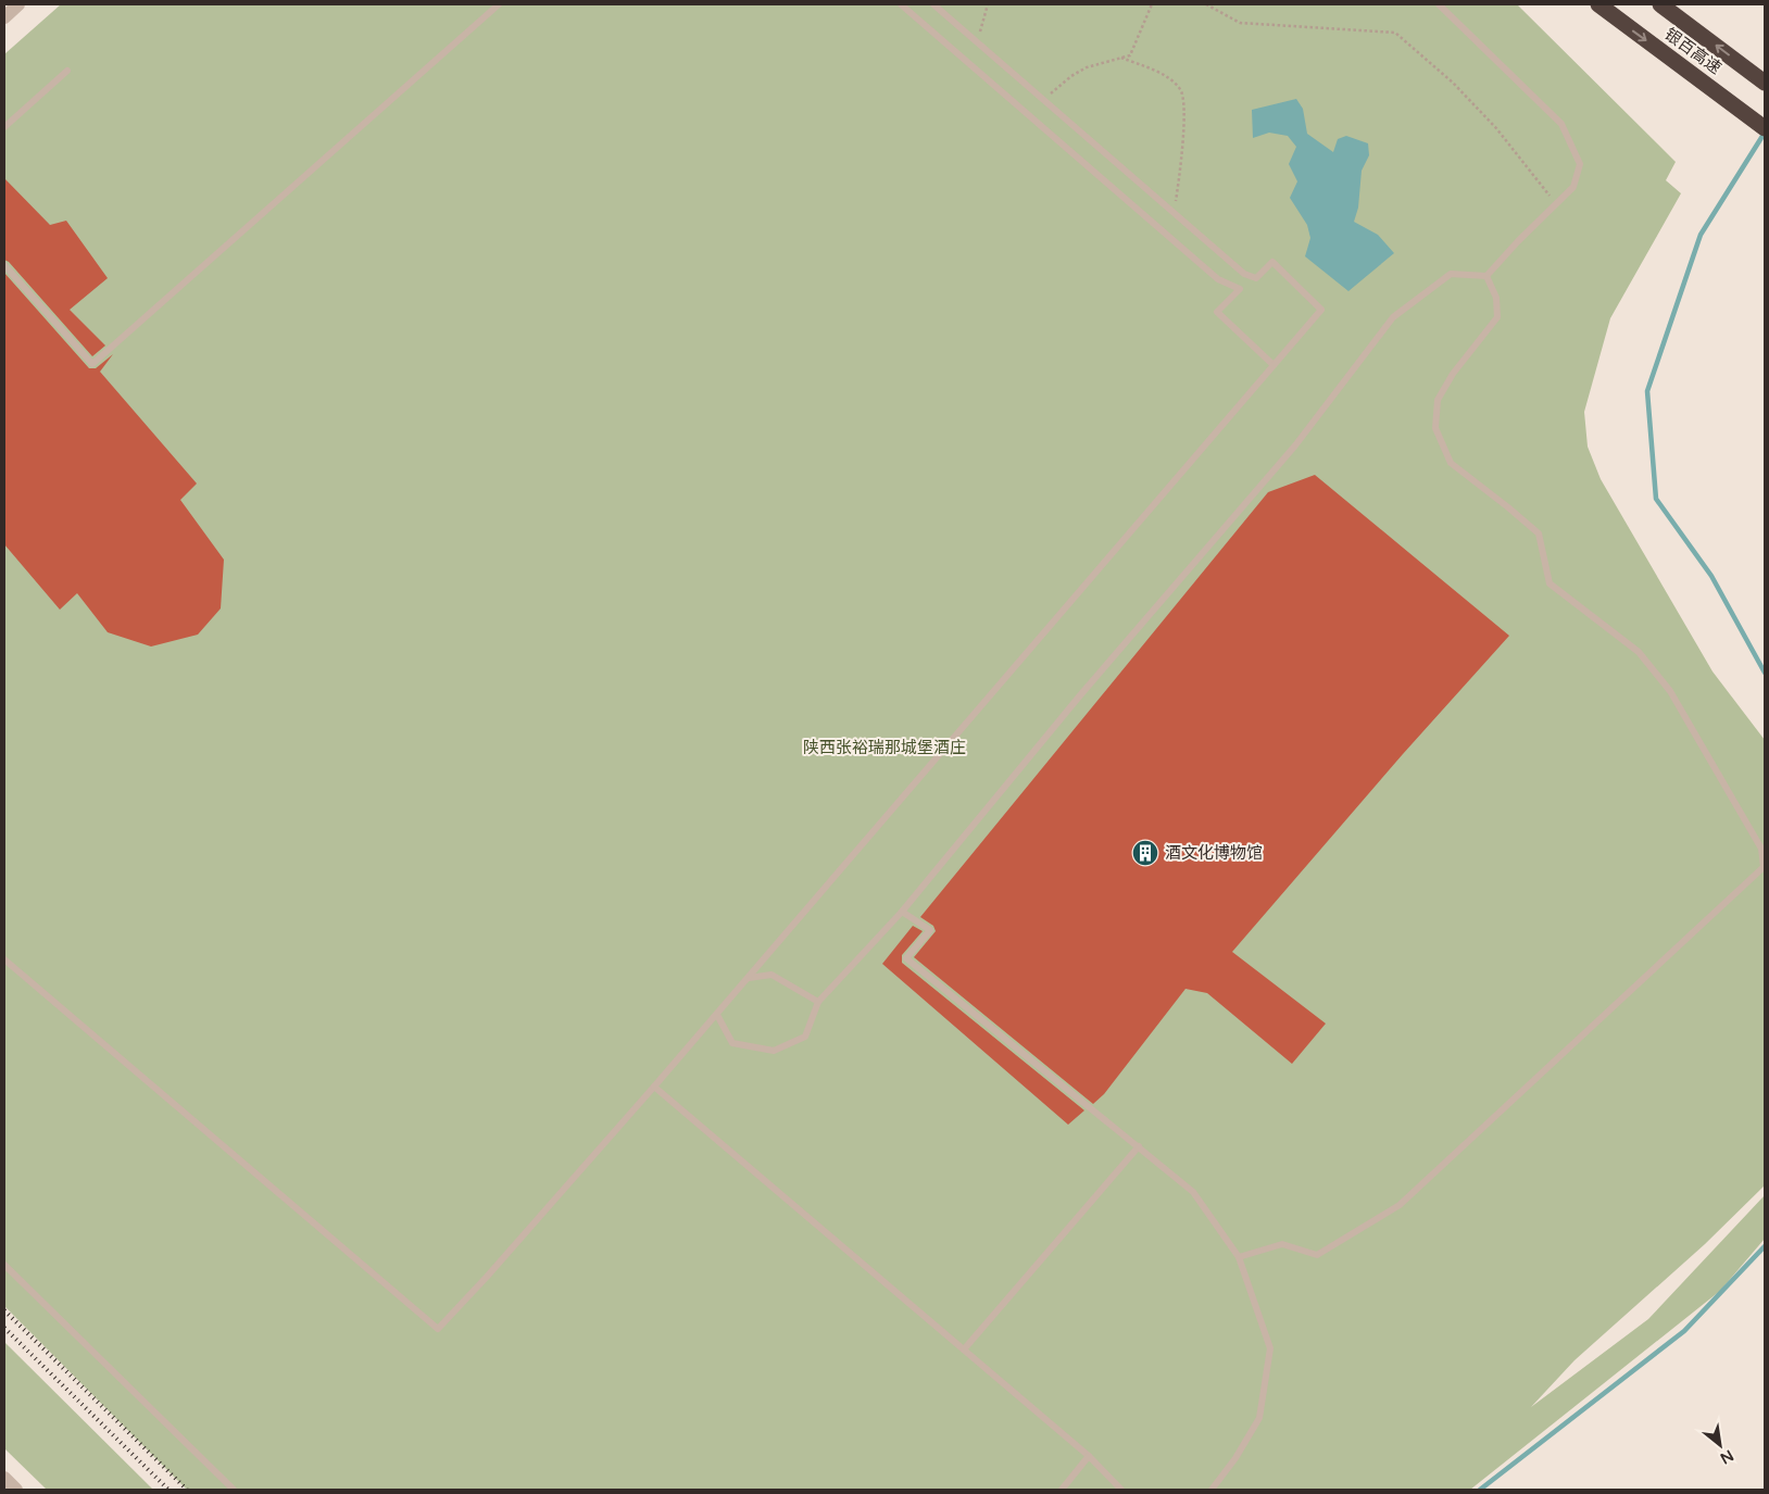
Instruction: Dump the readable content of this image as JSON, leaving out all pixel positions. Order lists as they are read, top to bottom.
{
  "streets": {
    "highway": ["银百高速"]
  },
  "parks": ["陕西张裕瑞那城堡酒庄"],
  "places": {
    "building": ["酒文化博物馆"]
  },
  "north": "bottom right"
}
